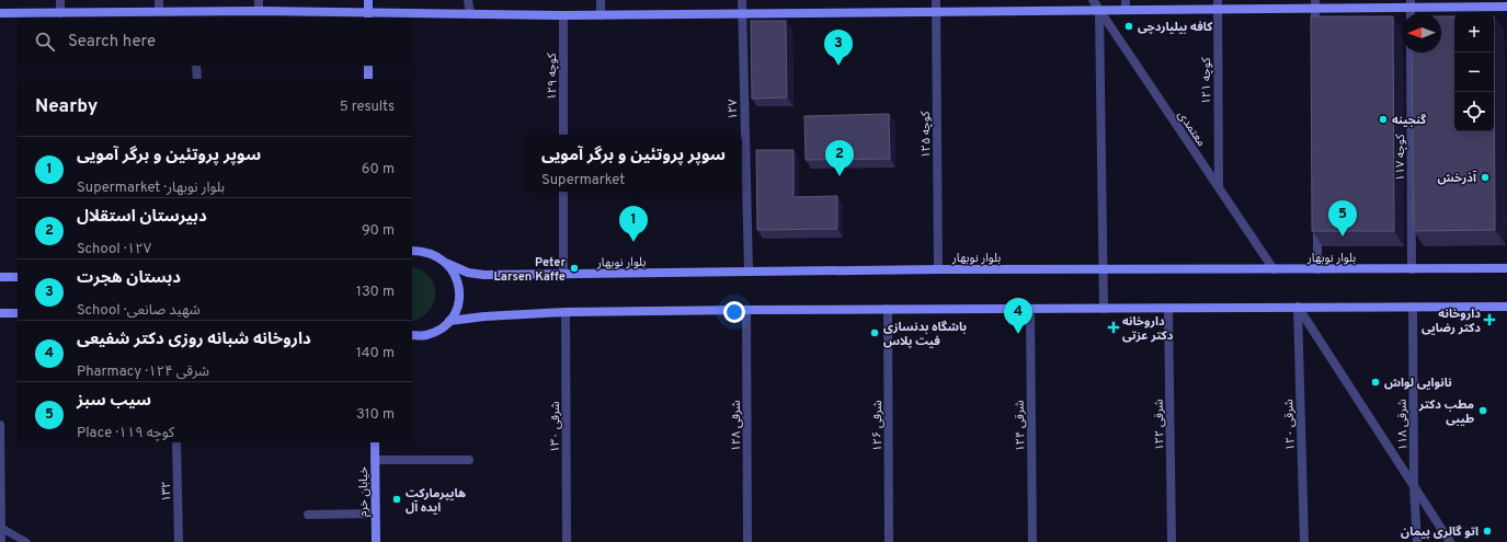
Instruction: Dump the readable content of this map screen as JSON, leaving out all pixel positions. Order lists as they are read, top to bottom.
{
  "streets": {
    "main road": ["بلوار نوبهار", "خیابان خرم"],
    "street": [
      "کوچه ۱۲۹",
      "کوچه ۱۲۱",
      "۱۲۷",
      "معتمدی",
      "کوچه ۱۲۵",
      "کوچه ۱۱۷",
      "۱۲۲ شرقی",
      "۱۲۰ شرقی",
      "۱۱۸ شرقی",
      "۱۲۸ شرقی",
      "۱۲۶ شرقی",
      "۱۲۴ شرقی",
      "۱۳۰ شرقی",
      "۱۳۲"
    ]
  },
  "crossings": [
    ["کوچه ۱۲۱", "معتمدی"],
    ["۱۲۷", "بلوار نوبهار"],
    ["معتمدی", "بلوار نوبهار"],
    ["کوچه ۱۲۵", "بلوار نوبهار"],
    ["کوچه ۱۱۷", "بلوار نوبهار"]
  ],
  "places": {
    "other": [
      "کافه بیلیاردچی",
      "گنجینه",
      "آذرخش",
      "Peter Larsen Kaffe",
      "باشگاه بدنسازی فیت پلاس",
      "نانوایی لواش",
      "مطب دکتر طیبی",
      "هایپرمارکت ایده آل",
      "اتو گالری پیمان"
    ],
    "health": ["داروخانه دکتر رضایی", "داروخانه دکتر عزتی"]
  },
  "north": "left",
  "page": {
    "map_buttons": ["+", "−"],
    "search": "Search here",
    "pins": [
      "3",
      "2",
      "5",
      "1",
      "4"
    ],
    "heading": ["Nearby", "5 results"],
    "popup": ["سوپر پروتئین و برگر آمویی", "Supermarket"],
    "list": [
      {
        "mark": "1",
        "name": "سوپر پروتئین و برگر آمویی",
        "note": "Supermarket · بلوار نوبهار",
        "value": "60 m"
      },
      {
        "mark": "2",
        "name": "دبیرستان استقلال",
        "note": "School · ۱۲۷",
        "value": "90 m"
      },
      {
        "mark": "3",
        "name": "دبستان هجرت",
        "note": "School · شهید صانعی",
        "value": "130 m"
      },
      {
        "mark": "4",
        "name": "داروخانه شبانه روزی دکتر شفیعی",
        "note": "Pharmacy · ۱۲۴ شرقی",
        "value": "140 m"
      },
      {
        "mark": "5",
        "name": "سیب سبز",
        "note": "Place · کوچه ۱۱۹",
        "value": "310 m"
      }
    ]
  }
}
